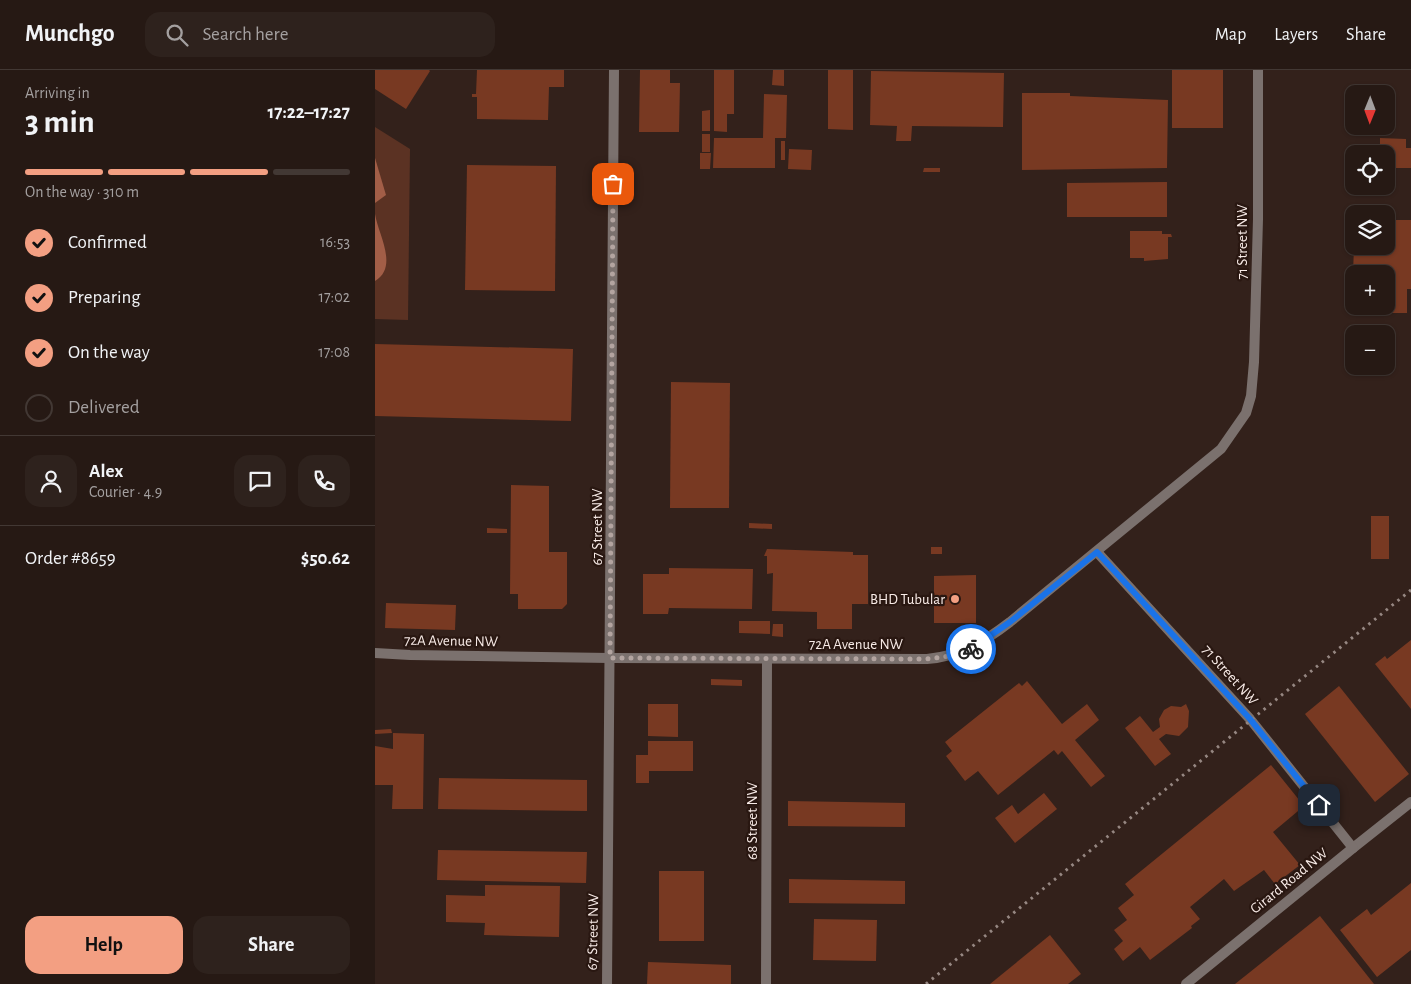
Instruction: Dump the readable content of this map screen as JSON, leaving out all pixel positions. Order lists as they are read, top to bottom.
{
  "streets": {
    "street": [
      "71 Street NW",
      "67 Street NW",
      "72A Avenue NW",
      "68 Street NW",
      "Girard Road NW"
    ]
  },
  "crossings": [
    ["71 Street NW", "72A Avenue NW"],
    ["71 Street NW", "Girard Road NW"],
    ["67 Street NW", "72A Avenue NW"],
    ["72A Avenue NW", "68 Street NW"]
  ],
  "places": ["BHD Tubular"],
  "north": "bottom",
  "page": {
    "header": "Munchgo",
    "search": "Search here",
    "nav": ["Map", "Layers", "Share"],
    "heading": ["3 min", "Arriving in", "17:22–17:27"],
    "panel": [
      "Alex",
      "Courier · 4.9",
      "Order #8659",
      "$50.62"
    ],
    "map_buttons": ["+", "−"],
    "bar": "On the way · 310 m",
    "list": [
      ["Confirmed", "16:53"],
      ["Preparing", "17:02"],
      ["On the way", "17:08"],
      "Delivered"
    ],
    "buttons": ["Help", "Share"]
  }
}
